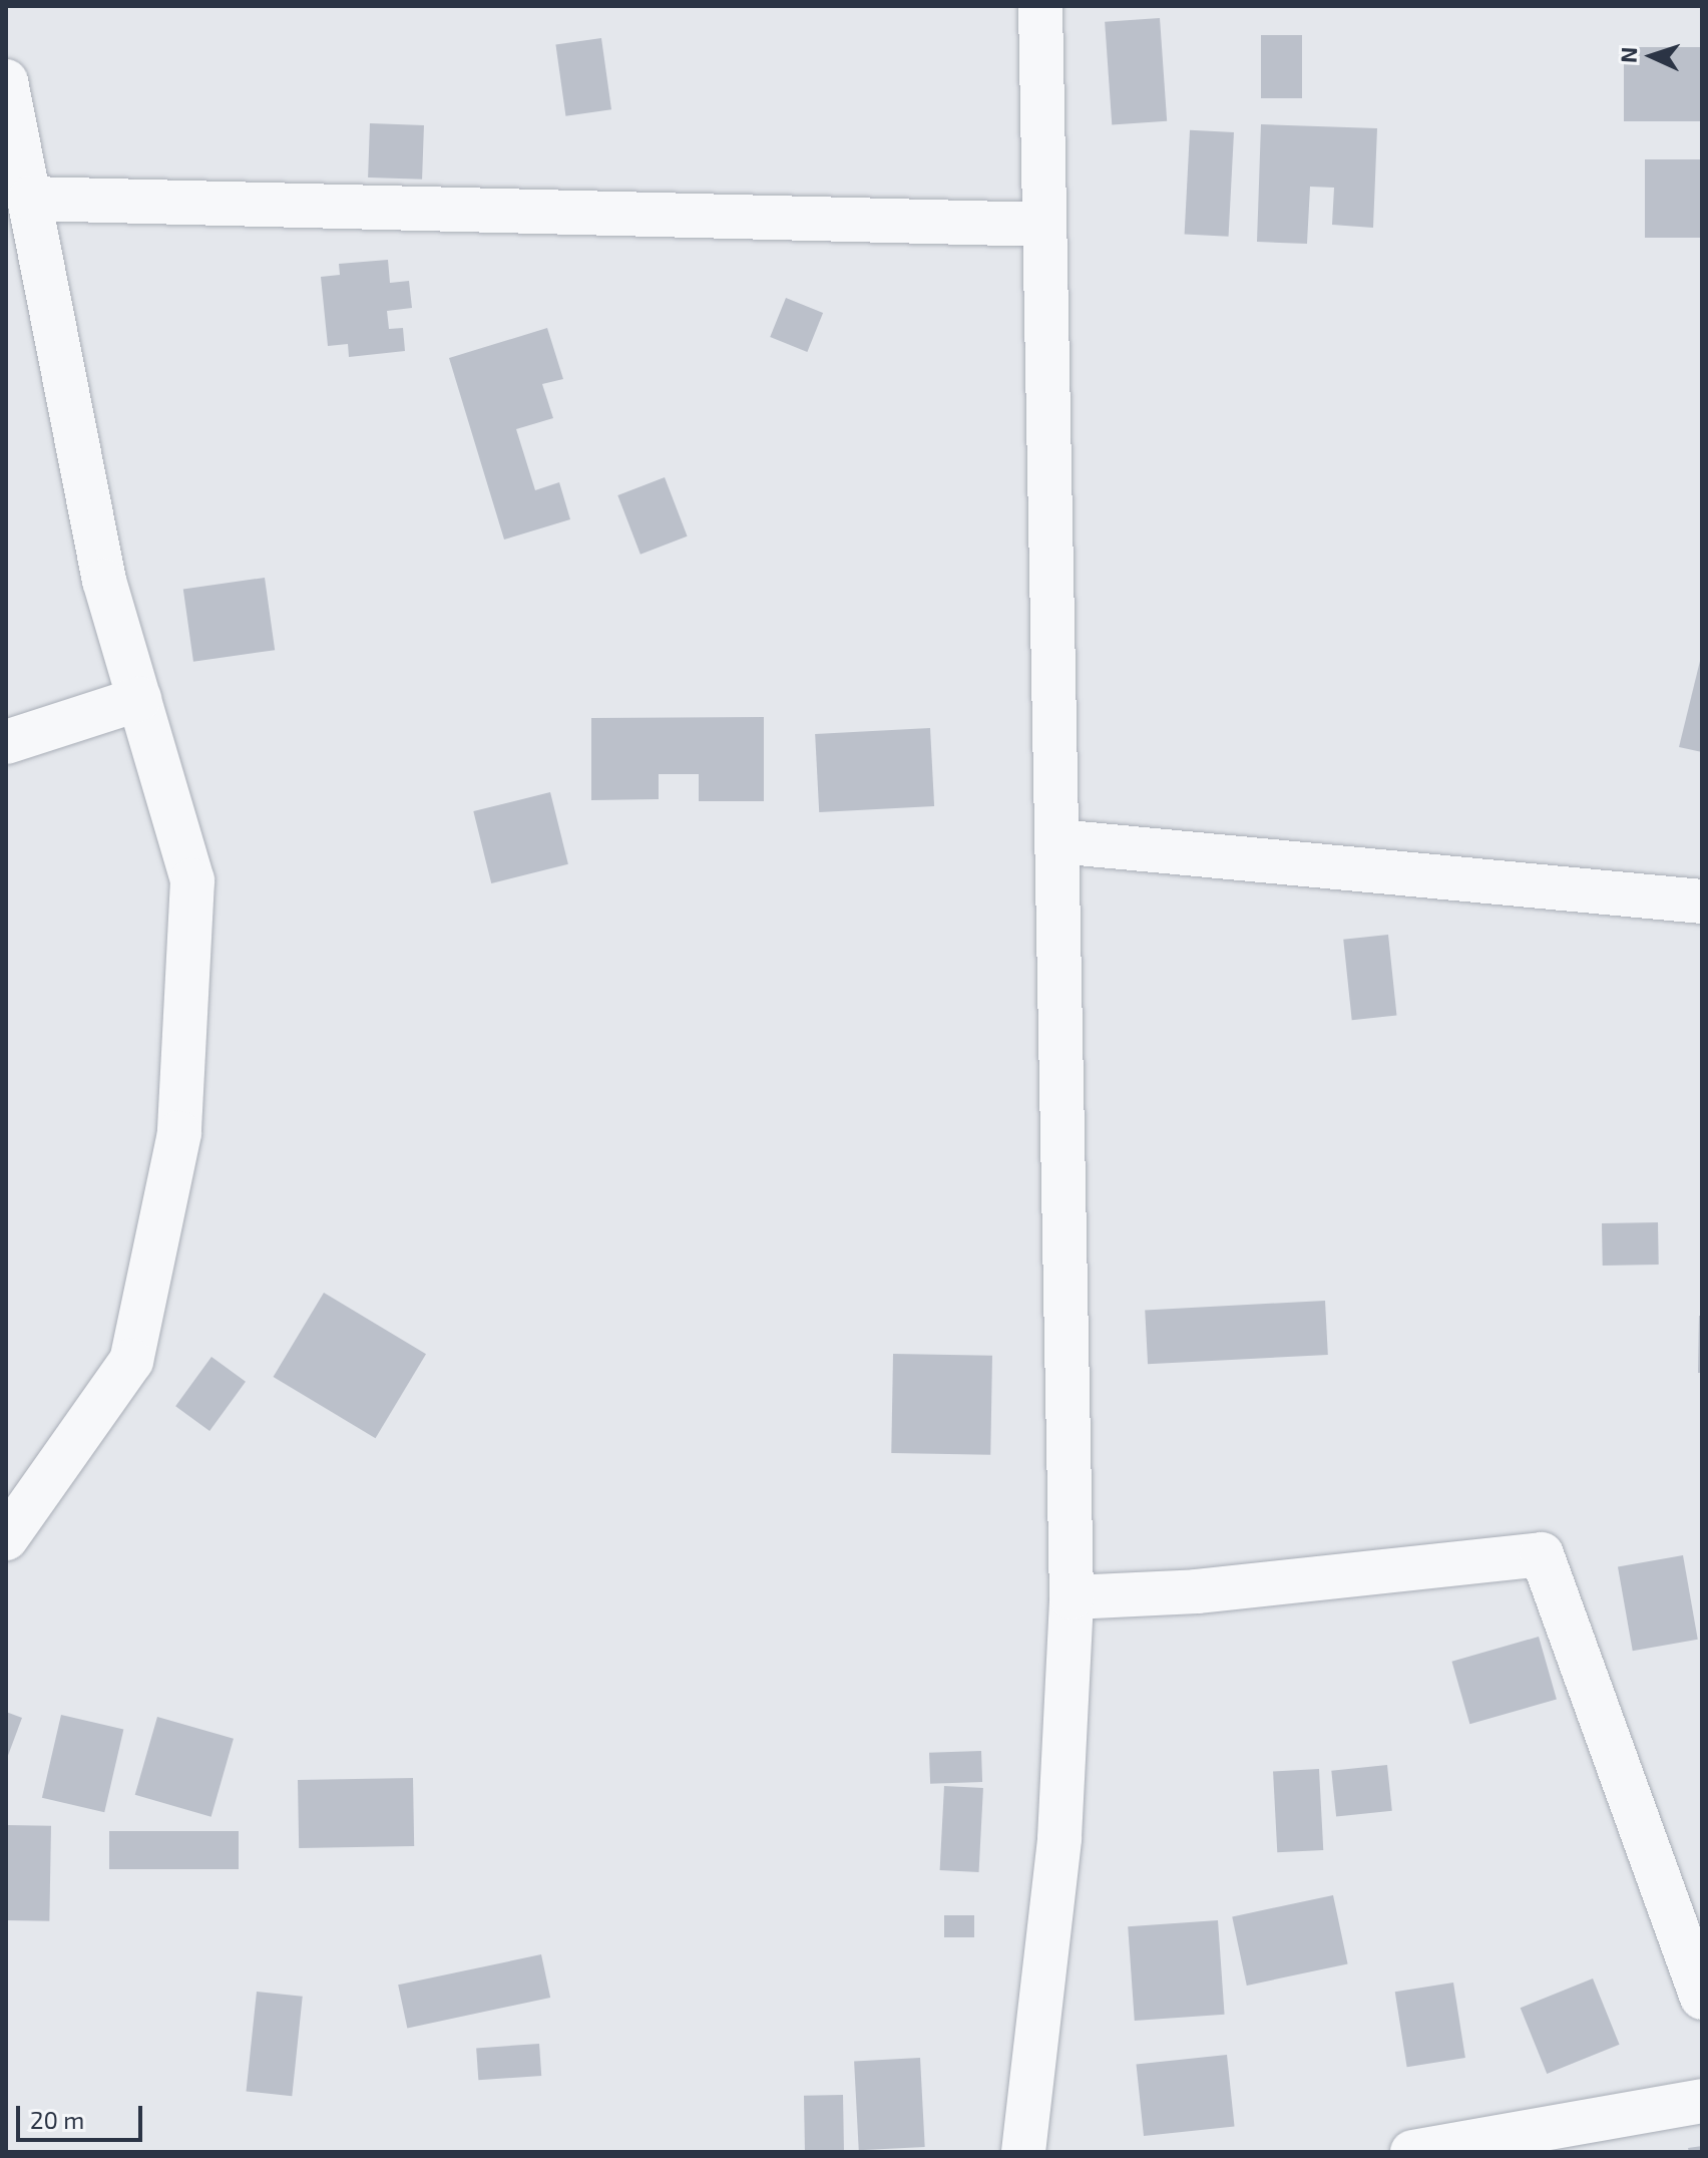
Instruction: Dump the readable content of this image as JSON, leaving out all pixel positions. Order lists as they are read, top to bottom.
{
  "scale_bar": "20 m",
  "north": "left"
}
